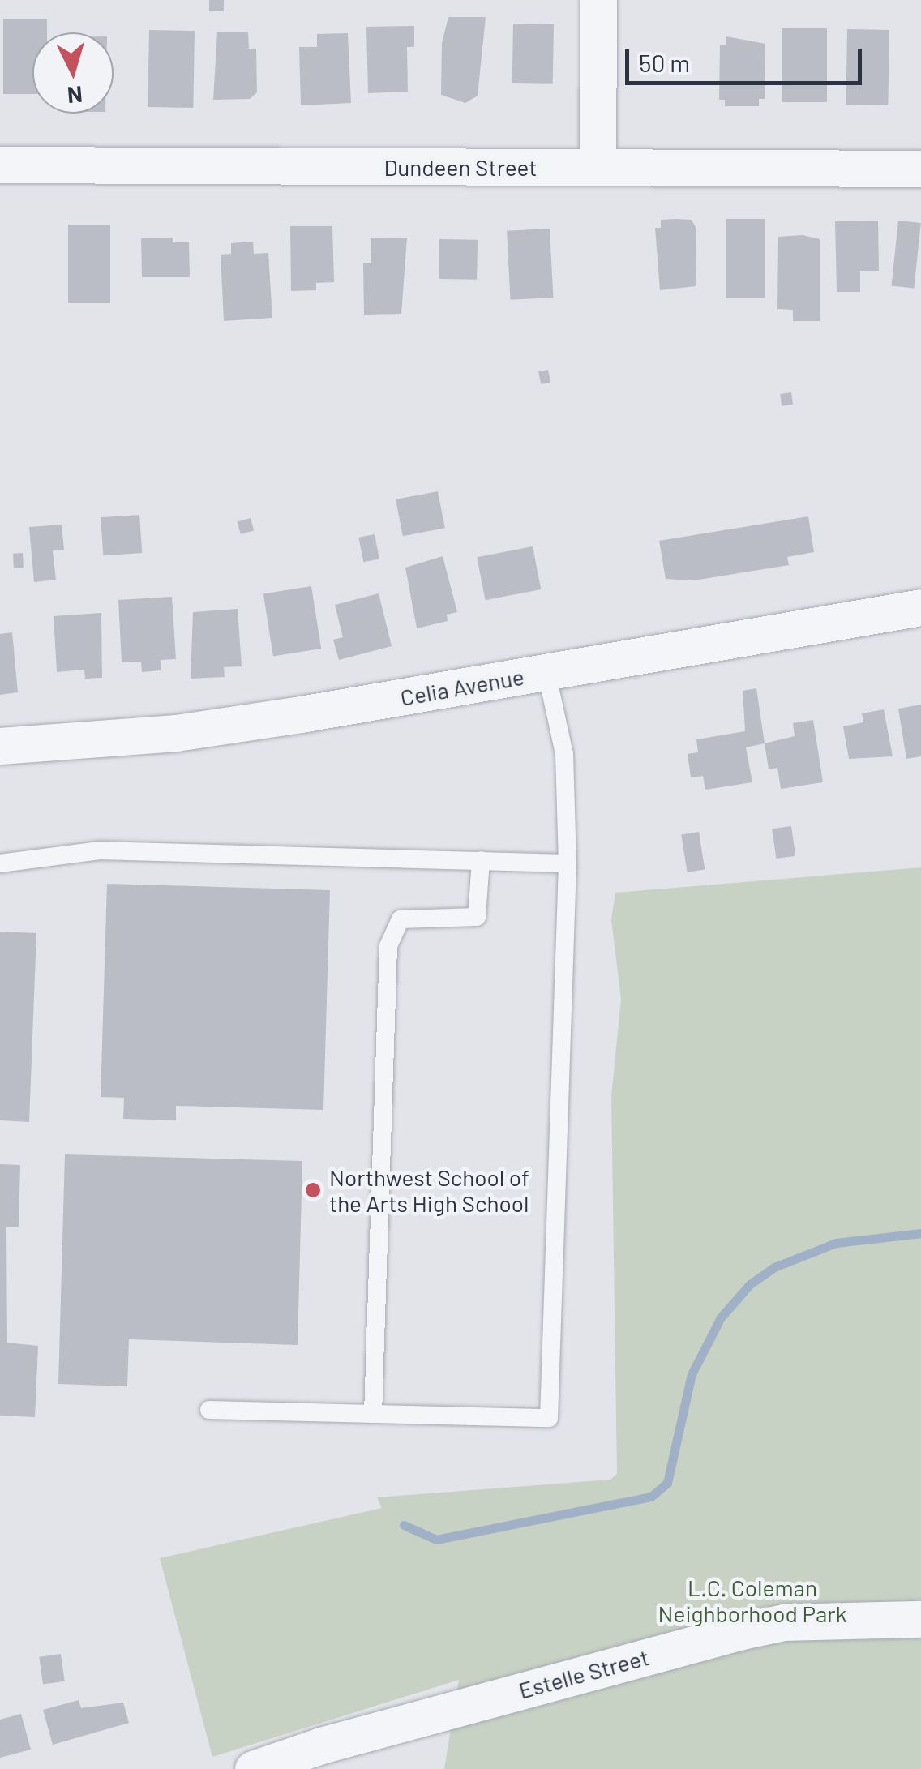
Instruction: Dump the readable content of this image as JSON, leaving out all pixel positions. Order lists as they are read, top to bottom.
{
  "streets": {
    "street": ["Dundeen Street", "Celia Avenue", "Estelle Street"]
  },
  "parks": ["L.C. Coleman Neighborhood Park"],
  "places": ["Northwest School of the Arts High School"],
  "scale_bar": "50 m",
  "north": "bottom"
}
